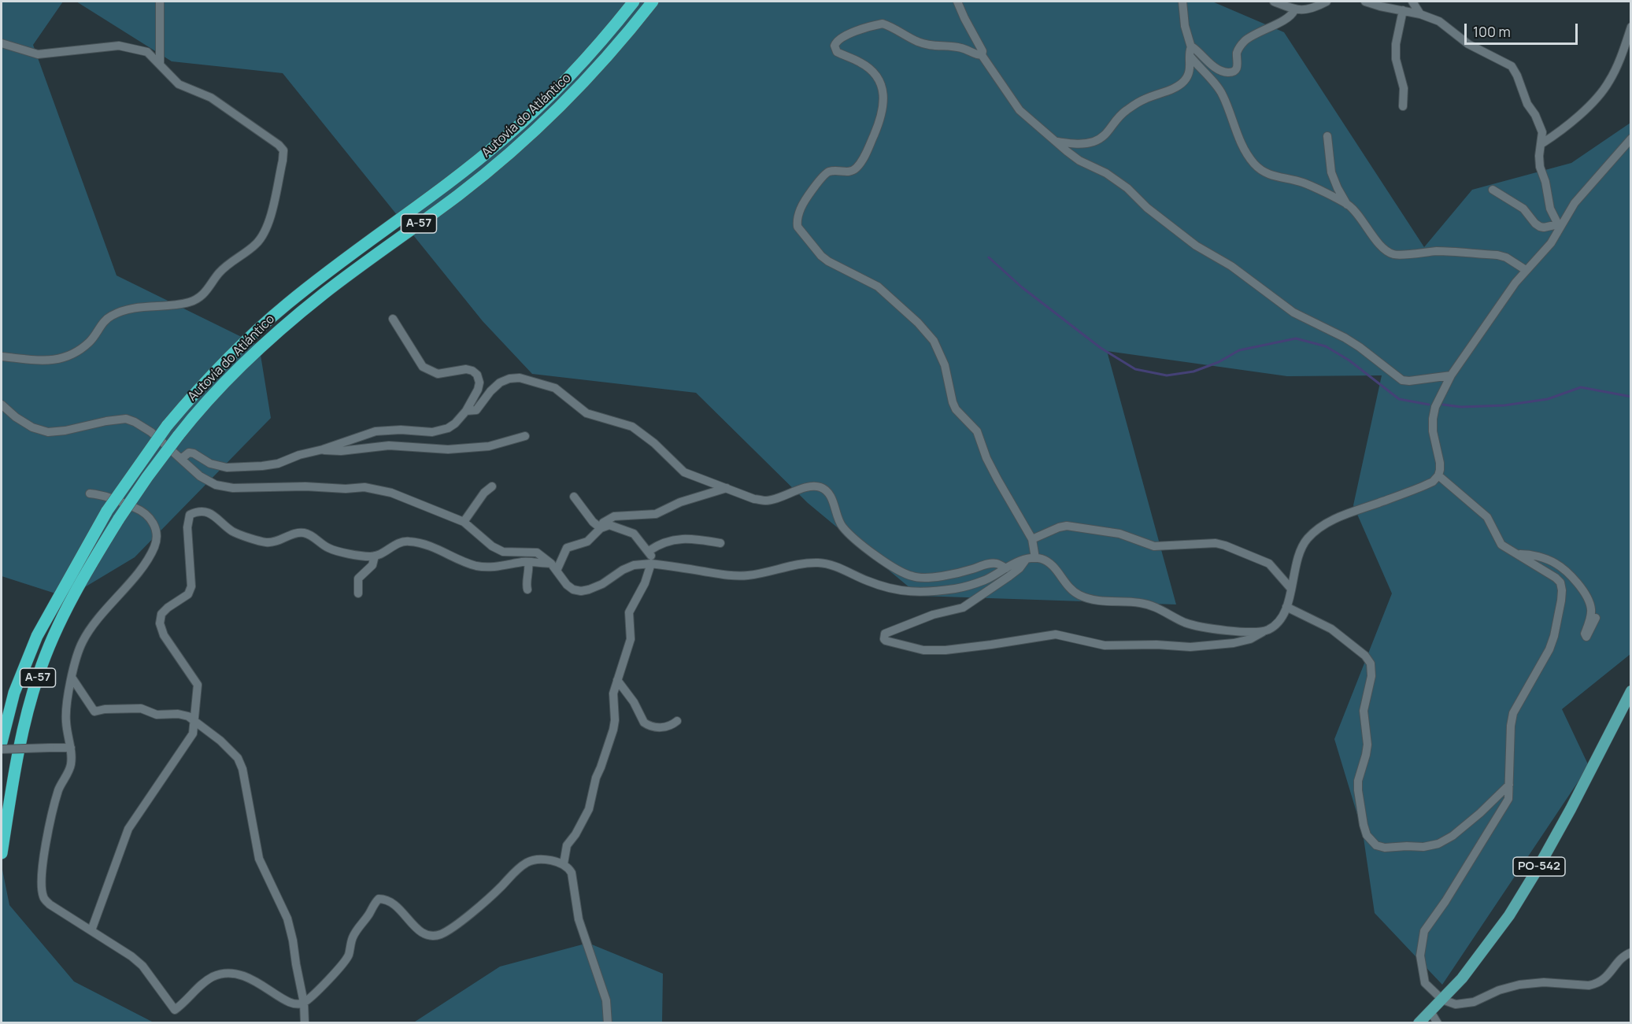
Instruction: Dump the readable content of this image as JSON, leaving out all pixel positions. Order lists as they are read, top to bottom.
{
  "streets": {
    "highway": ["Autovía do Atlántico", "A-57"],
    "main road": ["PO-542"]
  },
  "scale_bar": "100 m"
}
